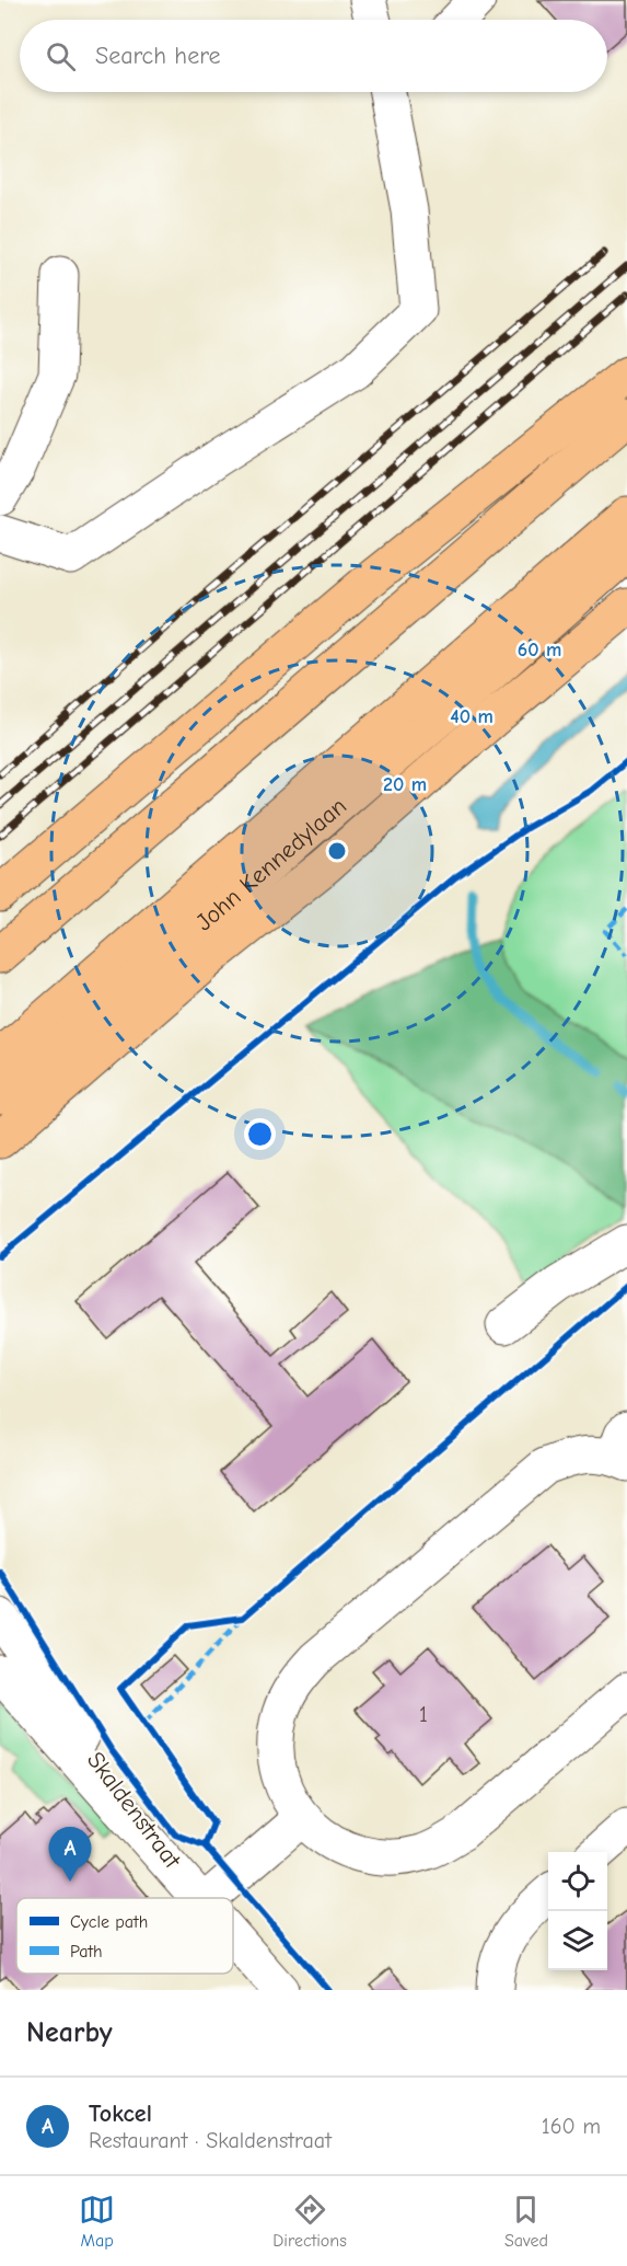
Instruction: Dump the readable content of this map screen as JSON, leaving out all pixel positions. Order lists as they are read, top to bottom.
{
  "streets": {
    "highway": ["John Kennedylaan"],
    "street": ["Skaldenstraat"]
  },
  "house_numbers": ["1"],
  "legend": ["Cycle path", "Path"],
  "page": {
    "search": "Search here",
    "pins": "A",
    "heading": "Nearby",
    "list": [
      {
        "mark": "A",
        "name": "Tokcel",
        "note": "Restaurant · Skaldenstraat",
        "value": "160 m"
      }
    ],
    "nav": ["Map", "Directions", "Saved"]
  },
  "rings": ["60 m", "40 m", "20 m"]
}
